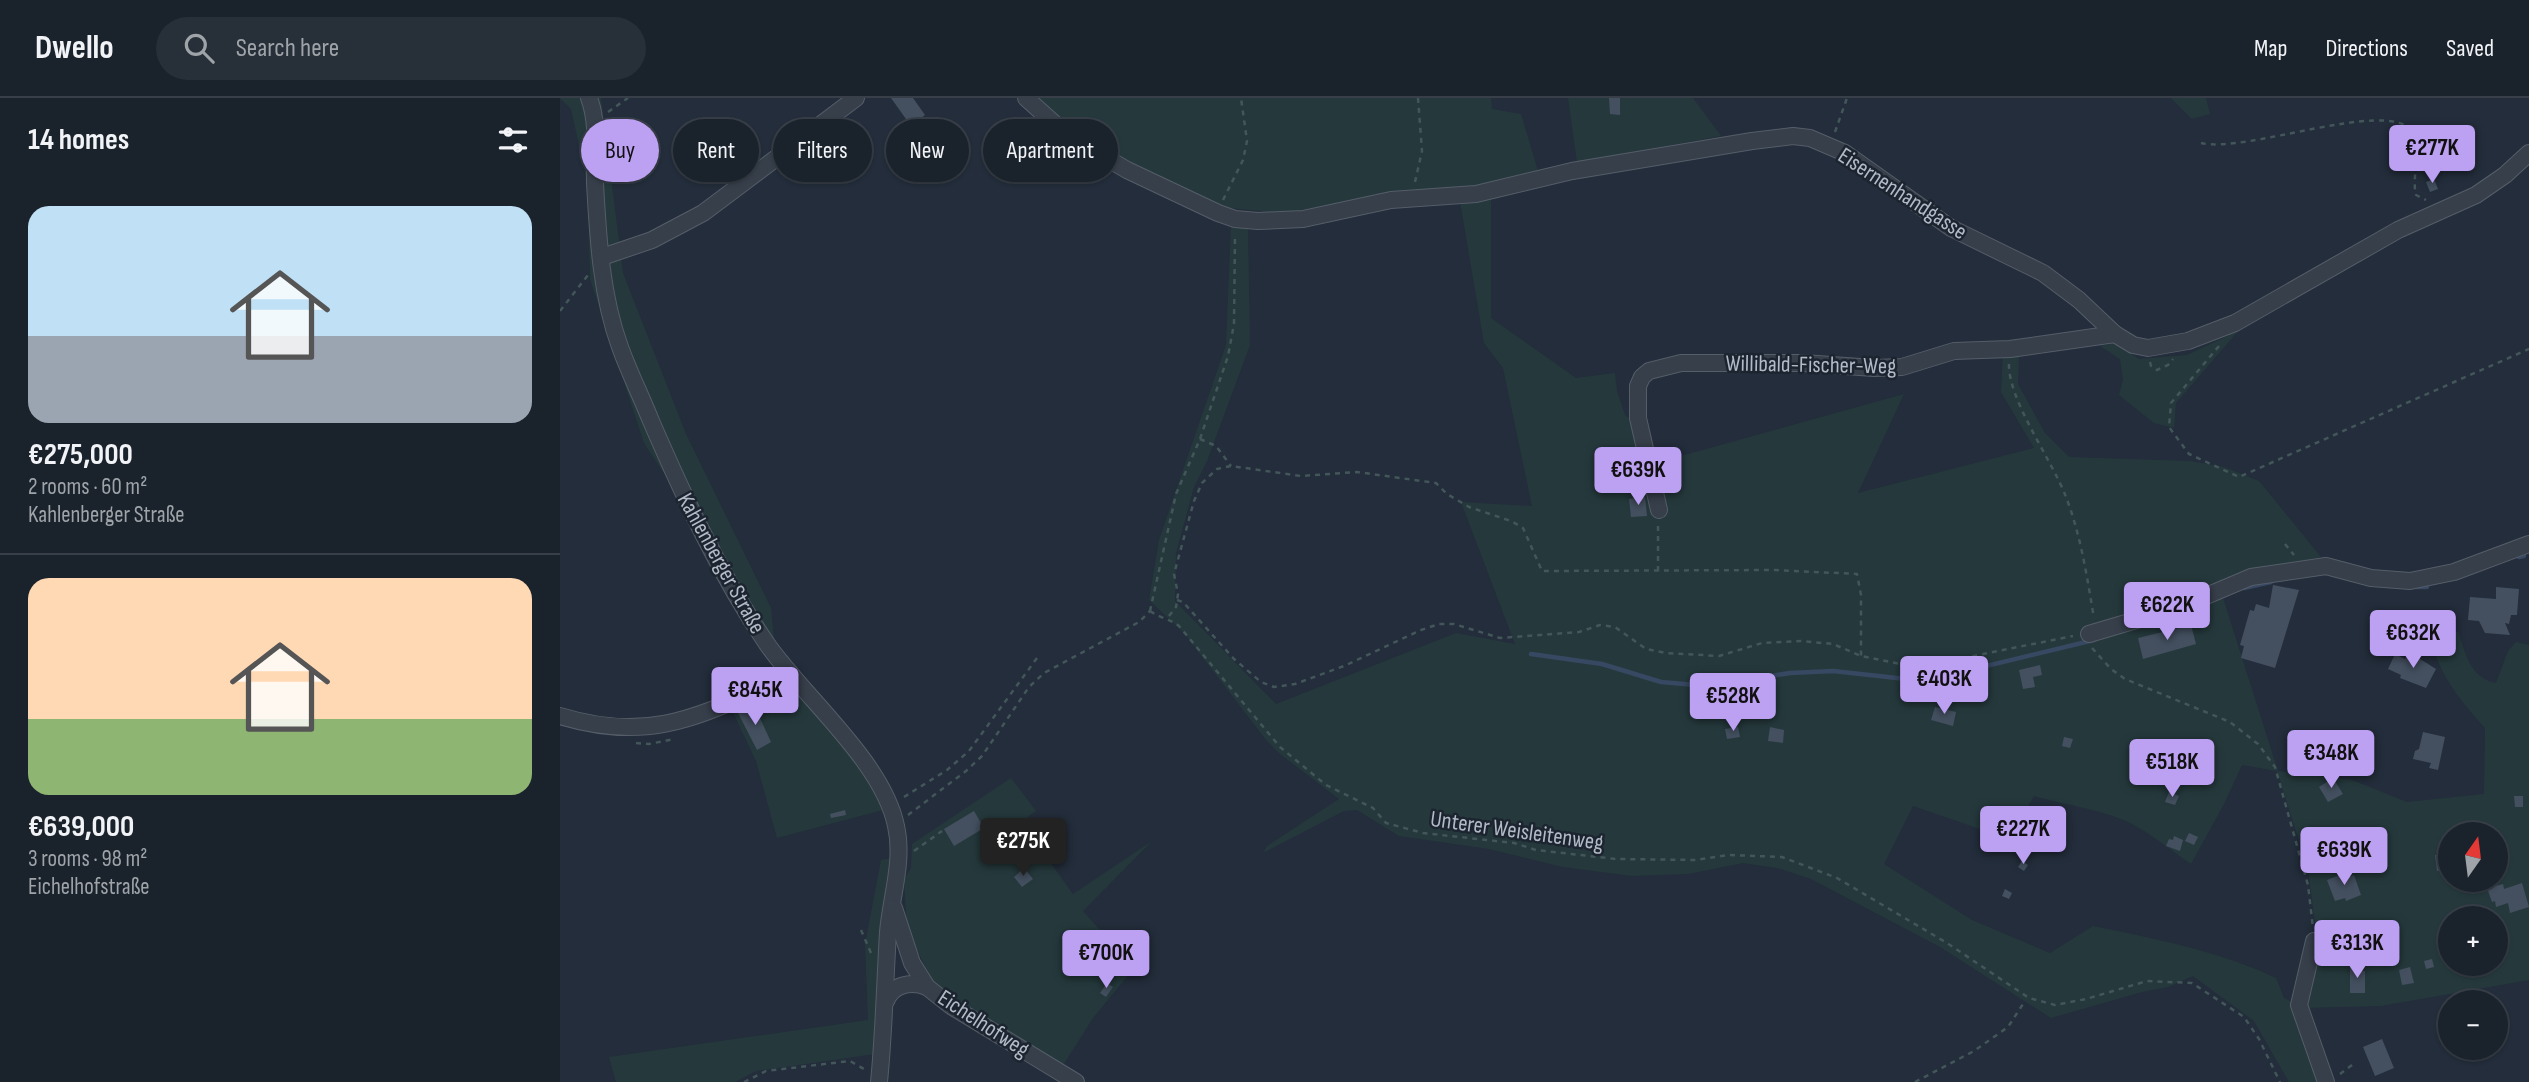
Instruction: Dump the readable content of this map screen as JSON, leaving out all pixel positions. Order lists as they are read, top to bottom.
{
  "streets": {
    "street": [
      "Eisernenhandgasse",
      "Willibald-Fischer-Weg",
      "Kahlenberger Straße",
      "Eichelhofweg"
    ],
    "path": ["Unterer Weisleitenweg"]
  },
  "crossings": [
    ["Eisernenhandgasse", "Willibald-Fischer-Weg"],
    ["Kahlenberger Straße", "Eichelhofweg"]
  ],
  "north": "top",
  "page": {
    "header": "Dwello",
    "search": "Search here",
    "nav": ["Map", "Directions", "Saved"],
    "heading": "14 homes",
    "chip": [
      "Buy",
      "Rent",
      "Filters",
      "New",
      "Apartment"
    ],
    "price": [
      "€277K",
      "€639K",
      "€622K",
      "€632K",
      "€403K",
      "€845K",
      "€528K",
      "€348K",
      "€518K",
      "€227K",
      "€275K",
      "€639K",
      "€313K",
      "€700K"
    ],
    "list": [
      {
        "name": "€275,000",
        "note": "2 rooms · 60 m² · Kahlenberger Straße"
      },
      {
        "name": "€639,000",
        "note": "3 rooms · 98 m² · Eichelhofstraße"
      }
    ],
    "map_buttons": ["+", "−"]
  }
}
